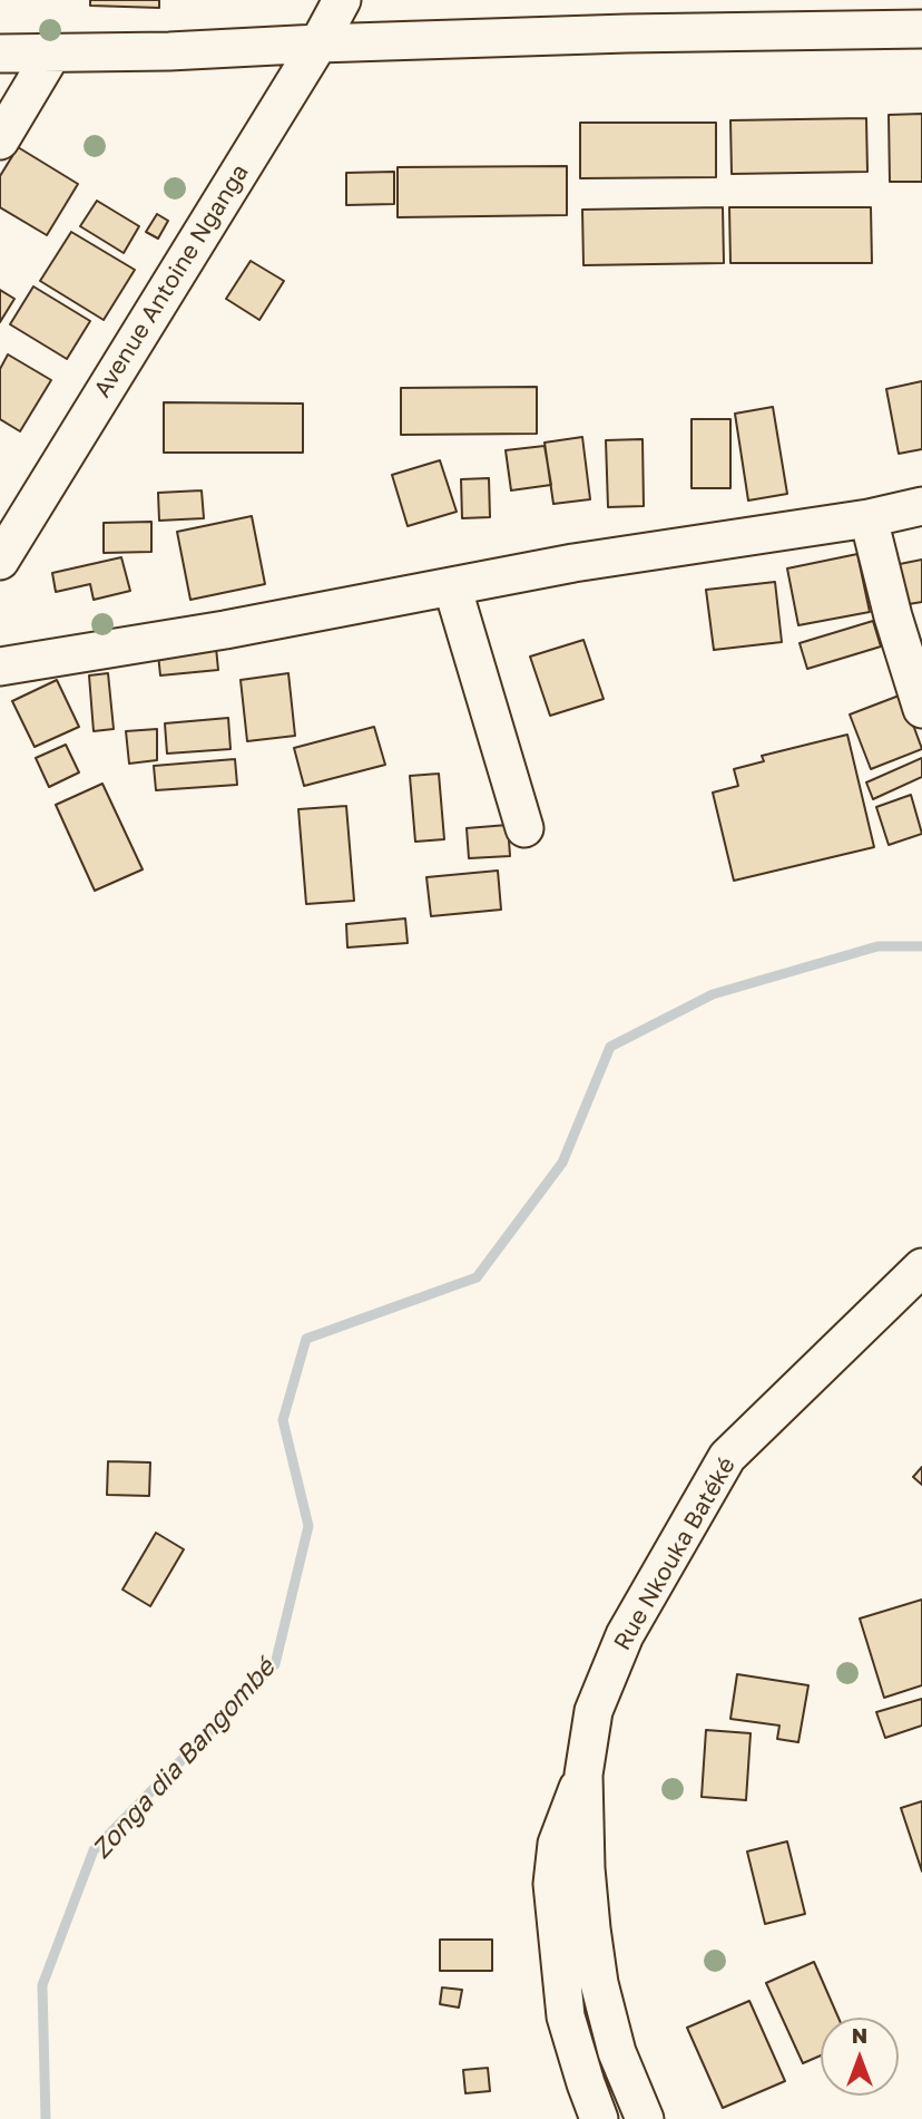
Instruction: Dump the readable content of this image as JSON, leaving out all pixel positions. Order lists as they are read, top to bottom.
{
  "streets": {
    "street": ["Avenue Antoine Nganga", "Rue Nkouka Batéké"]
  },
  "water": ["Zonga dia Bangombé"],
  "north": "top"
}
